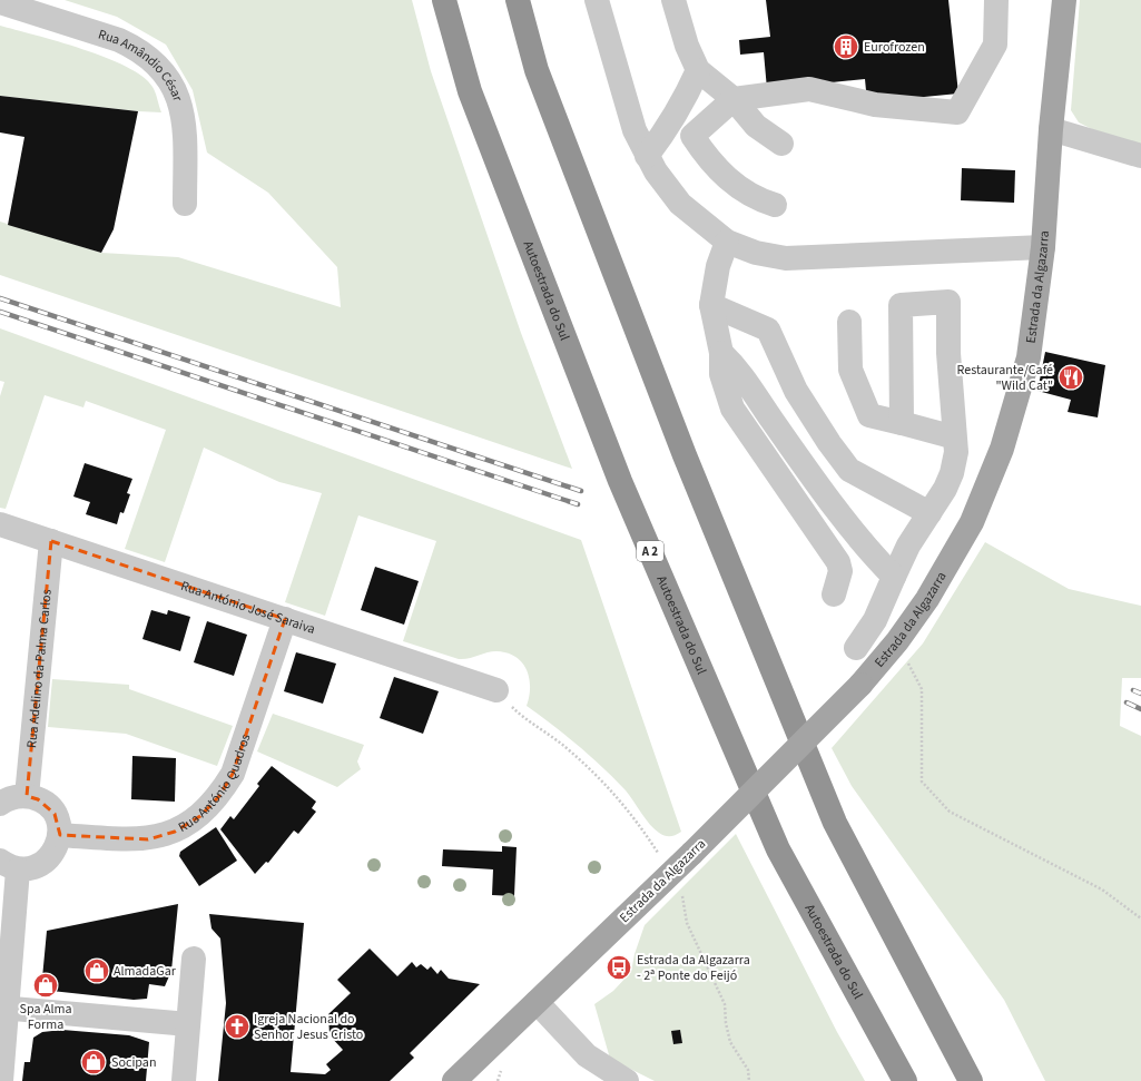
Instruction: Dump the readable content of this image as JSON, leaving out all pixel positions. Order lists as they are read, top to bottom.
{
  "streets": {
    "highway": ["Autoestrada do Sul", "A 2"],
    "main road": ["Estrada da Algazarra"],
    "street": [
      "Rua Amândio César",
      "Rua António José Saraiva",
      "Rua Adelino da Palma Carlos",
      "Rua António Quadros"
    ]
  },
  "crossings": [
    ["Rua António José Saraiva", "Rua Adelino da Palma Carlos"],
    ["Rua António José Saraiva", "Rua António Quadros"]
  ],
  "places": {
    "building": ["Eurofrozen"],
    "restaurant": ["Restaurante/Café \"Wild Cat\""],
    "bus stop": ["Estrada da Algazarra - 2ª Ponte do Feijó"],
    "shop": ["AlmadaGar", "Spa Alma Forma", "Socipan"],
    "church": ["Igreja Nacional do Senhor Jesus Cristo"]
  }
}
